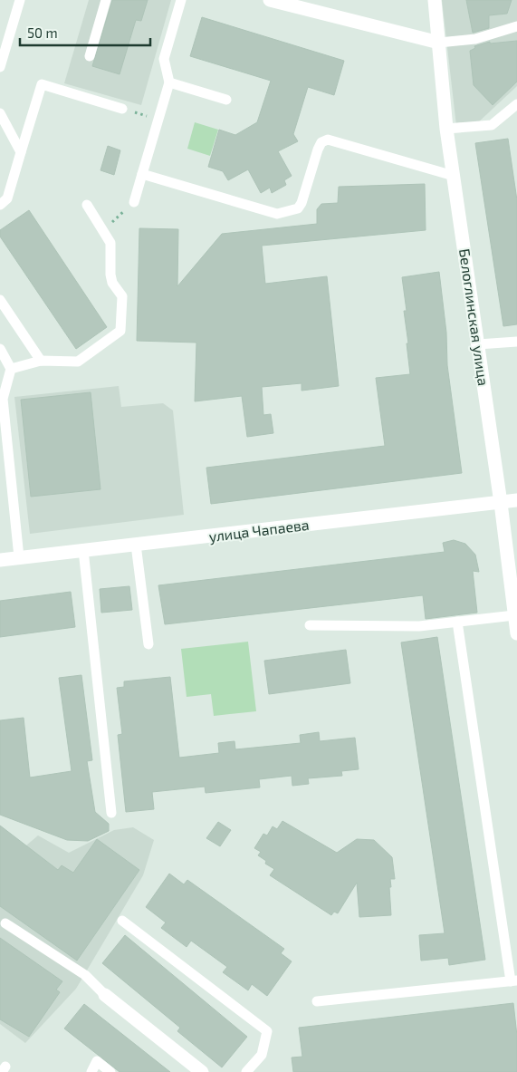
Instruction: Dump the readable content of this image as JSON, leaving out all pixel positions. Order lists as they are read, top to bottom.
{
  "streets": {
    "street": ["Белоглинская улица", "улица Чапаева"]
  },
  "crossings": [
    ["Белоглинская улица", "улица Чапаева"]
  ],
  "scale_bar": "50 m"
}
